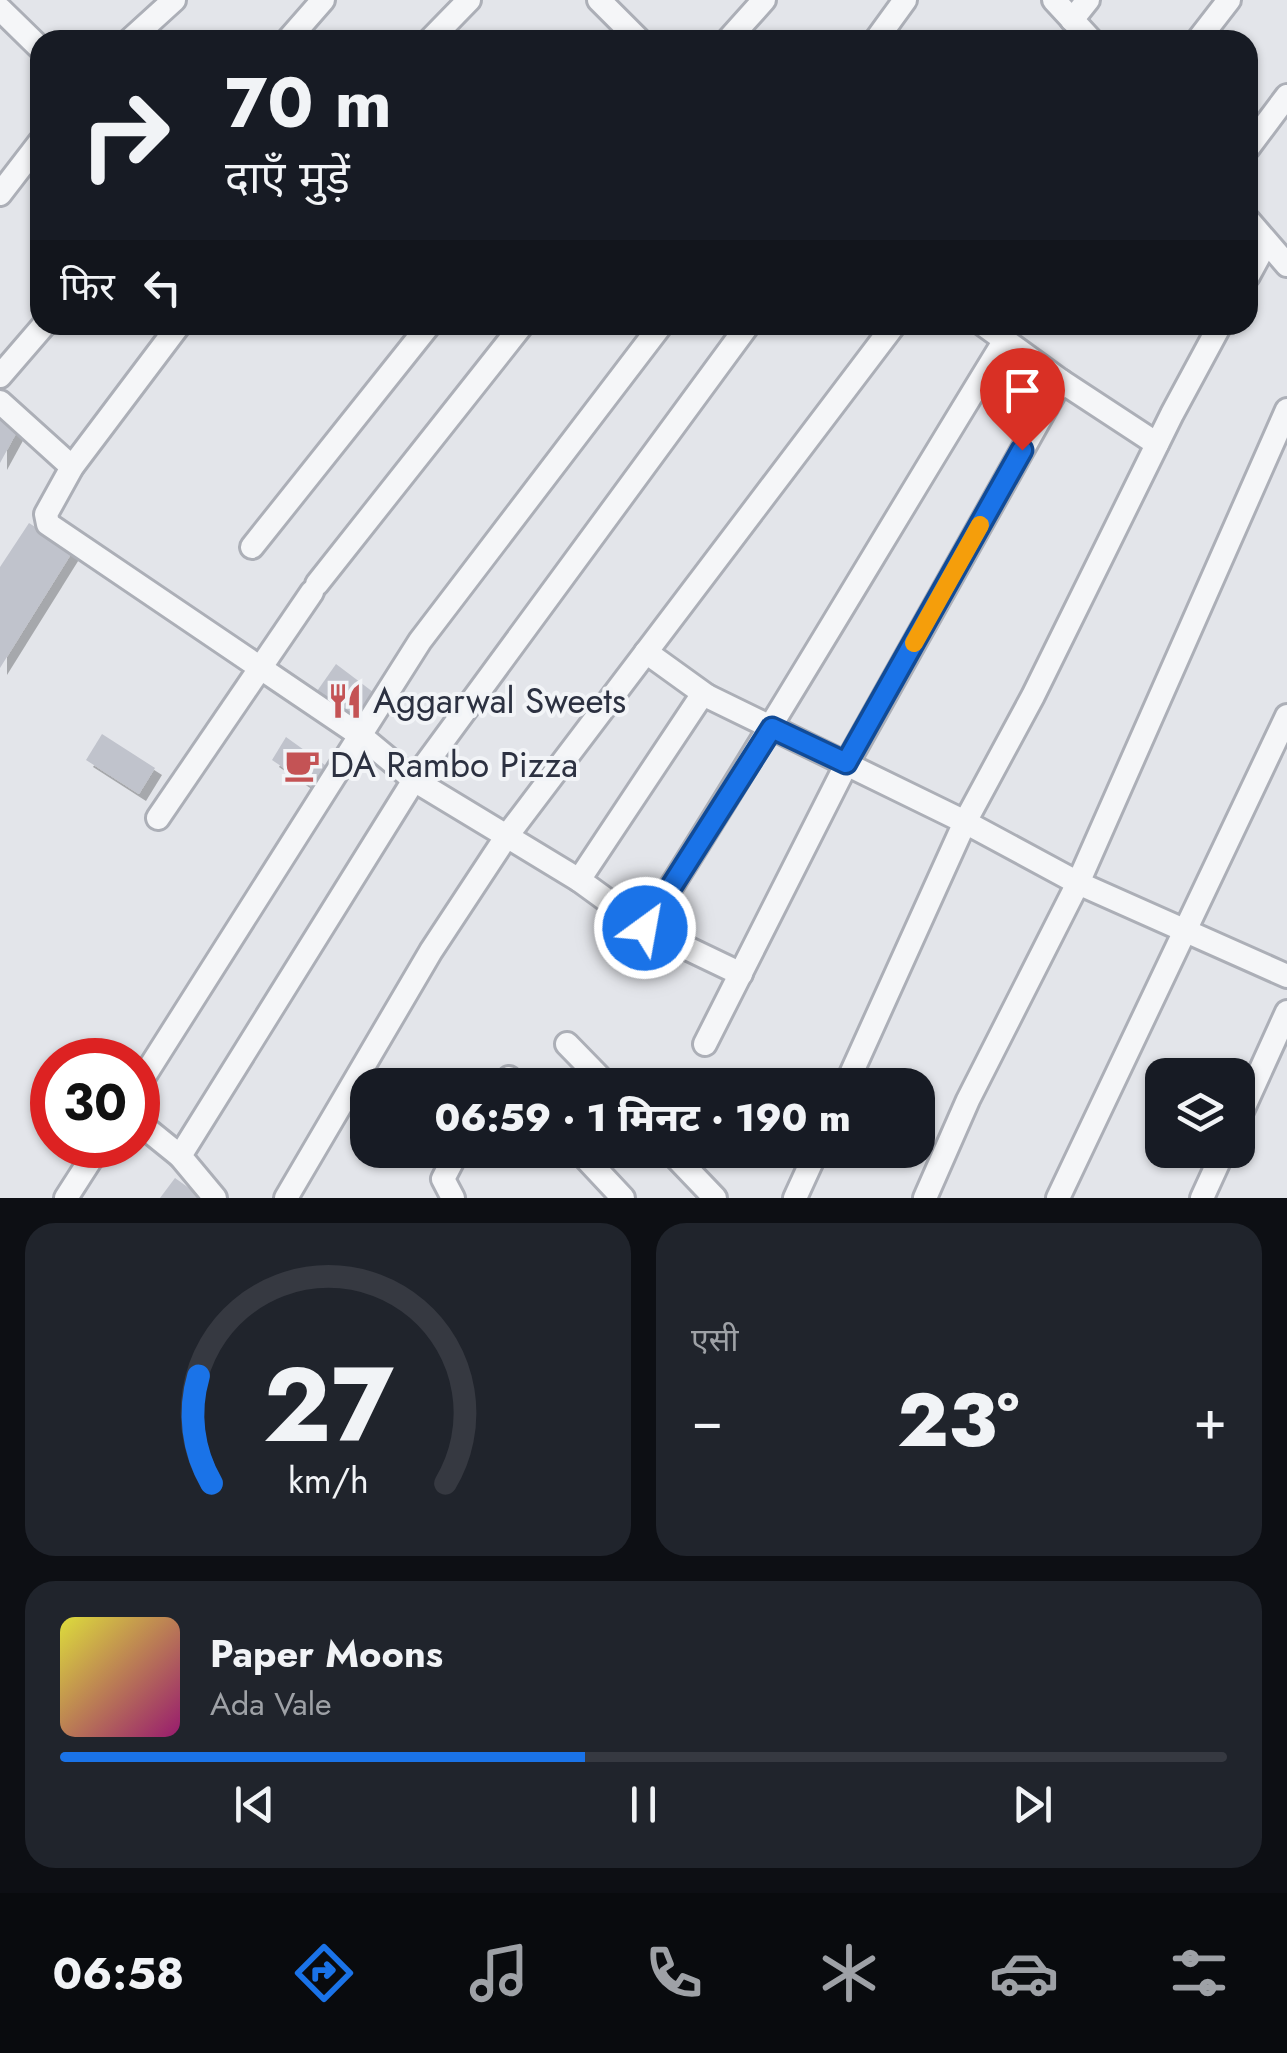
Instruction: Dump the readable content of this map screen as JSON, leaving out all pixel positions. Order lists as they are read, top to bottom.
{
  "places": {
    "restaurant": ["Aggarwal Sweets"],
    "cafe": ["DA Rambo Pizza"]
  },
  "page": {
    "turn": ["70 m", "दाएँ मुड़ें"],
    "then": "फिर",
    "limit": "30",
    "trip": "06:59 · 1 मिनट · 190 m",
    "tile": "एसी",
    "heat": ["−", "23°", "+"],
    "song": ["Paper Moons", "Ada Vale"],
    "tabs": "06:58",
    "gauge": ["27", "km/h"]
  }
}
